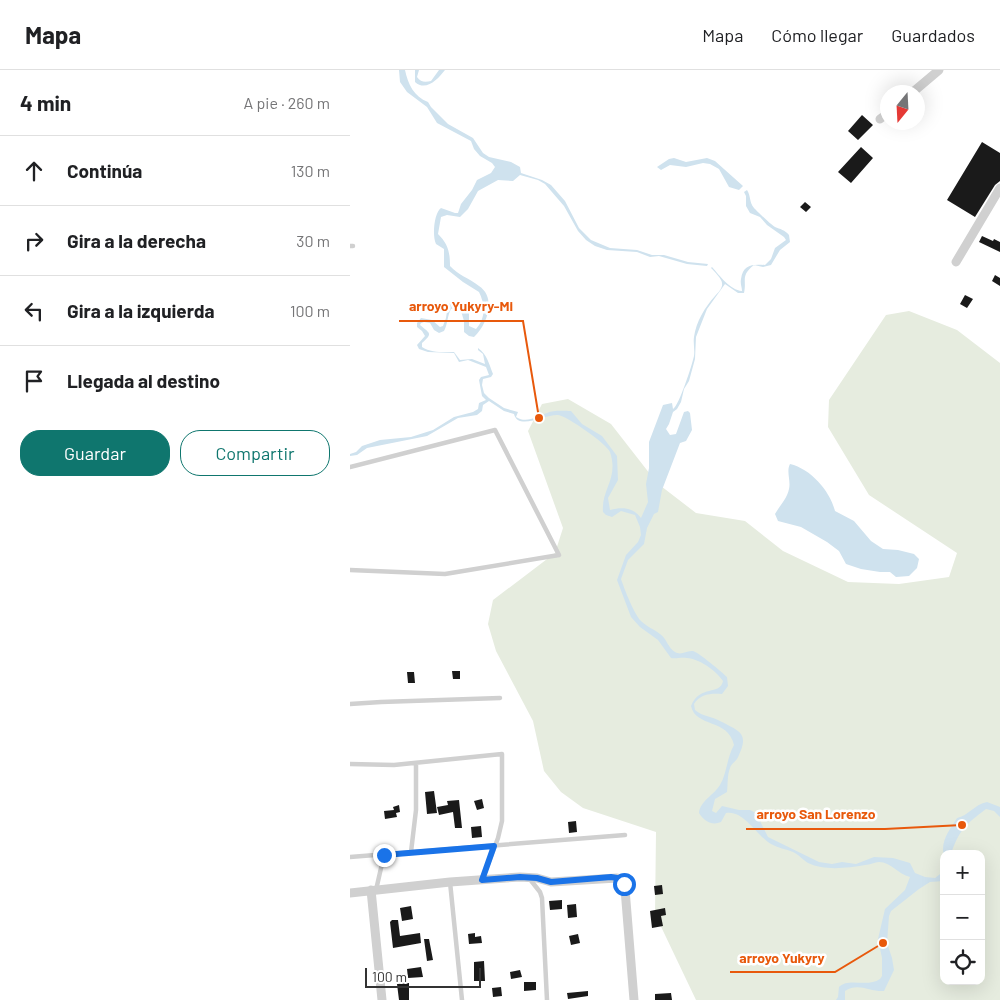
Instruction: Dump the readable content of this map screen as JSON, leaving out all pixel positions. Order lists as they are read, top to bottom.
{
  "places": ["arroyo Yukyry-Mi", "arroyo San Lorenzo", "arroyo Yukyry"],
  "scale_bar": "100 m",
  "north": "bottom",
  "page": {
    "header": "Mapa",
    "nav": ["Mapa", "Cómo llegar", "Guardados"],
    "heading": ["4 min", "A pie · 260 m"],
    "list": [
      ["Continúa", "130 m"],
      ["Gira a la derecha", "30 m"],
      ["Gira a la izquierda", "100 m"],
      "Llegada al destino"
    ],
    "buttons": ["Guardar", "Compartir"],
    "map_buttons": ["+", "−"],
    "scale": "100 m"
  }
}
